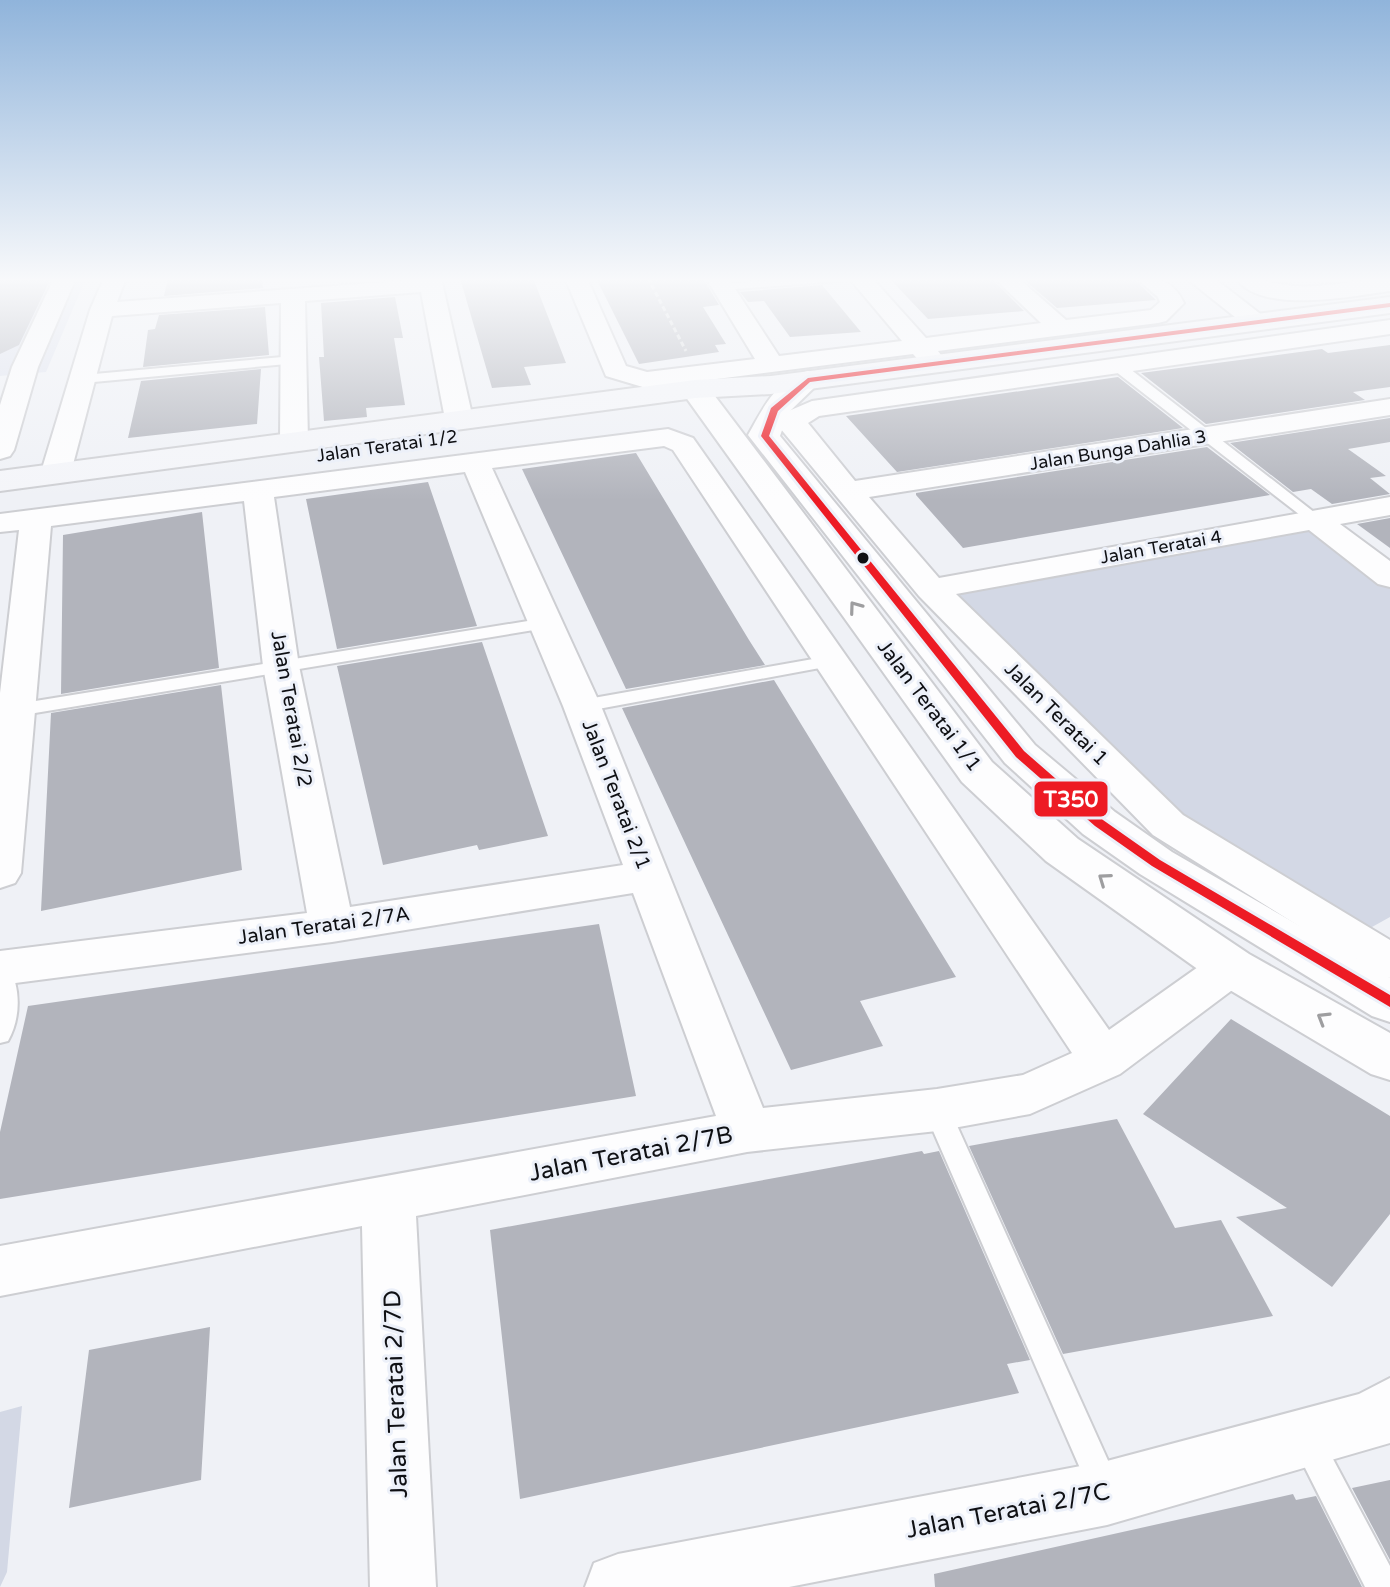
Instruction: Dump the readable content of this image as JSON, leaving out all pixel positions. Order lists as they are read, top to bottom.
{
  "streets": {
    "main road": ["Jalan Teratai 1/2"],
    "street": [
      "Jalan Bunga Dahlia 3",
      "Jalan Teratai 4",
      "Jalan Teratai 1/1",
      "Jalan Teratai 2/2",
      "Jalan Teratai 1",
      "Jalan Teratai 2/1",
      "Jalan Teratai 2/7A",
      "Jalan Teratai 2/7B",
      "Jalan Teratai 2/7D",
      "Jalan Teratai 2/7C"
    ]
  },
  "crossings": [
    ["Jalan Teratai 1/2", "Jalan Teratai 1/1"],
    ["Jalan Teratai 1/2", "Jalan Teratai 2/2"],
    ["Jalan Teratai 1/2", "Jalan Teratai 1"],
    ["Jalan Teratai 1/2", "Jalan Teratai 2/1"],
    ["Jalan Bunga Dahlia 3", "Jalan Teratai 1"],
    ["Jalan Teratai 4", "Jalan Teratai 1"],
    ["Jalan Teratai 1/1", "Jalan Teratai 2/7B"],
    ["Jalan Teratai 2/2", "Jalan Teratai 2/7A"],
    ["Jalan Teratai 2/1", "Jalan Teratai 2/7A"],
    ["Jalan Teratai 2/1", "Jalan Teratai 2/7B"],
    ["Jalan Teratai 2/7B", "Jalan Teratai 2/7D"]
  ],
  "lines": ["transit line T350"]
}
